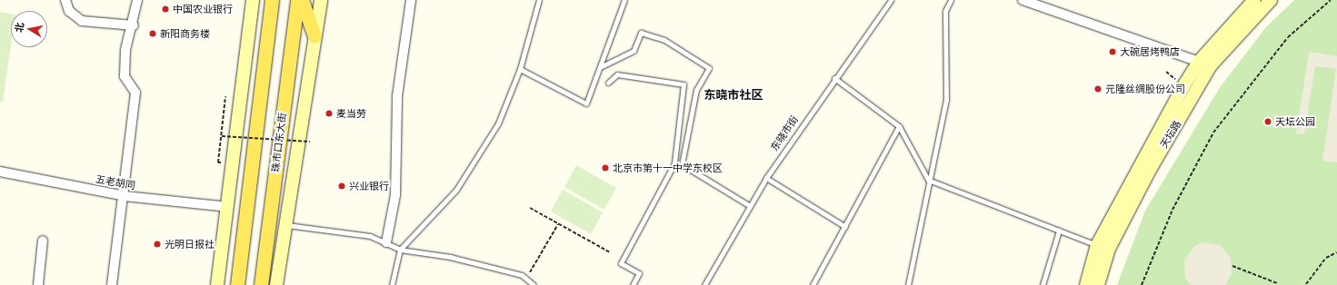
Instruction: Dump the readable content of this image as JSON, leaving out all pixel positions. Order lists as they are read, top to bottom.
{
  "streets": {
    "main road": ["珠市口东大街"],
    "street": ["天坛路", "五老胡同"],
    "lane": ["东晓市街"]
  },
  "districts": ["东晓市社区"],
  "places": [
    "中国农业银行",
    "新阳商务楼",
    "大碗居烤鸭店",
    "元隆丝绸股份公司",
    "麦当劳",
    "天坛公园",
    "北京市第十一中学东校区",
    "兴业银行",
    "光明日报社"
  ],
  "north": "left"
}
